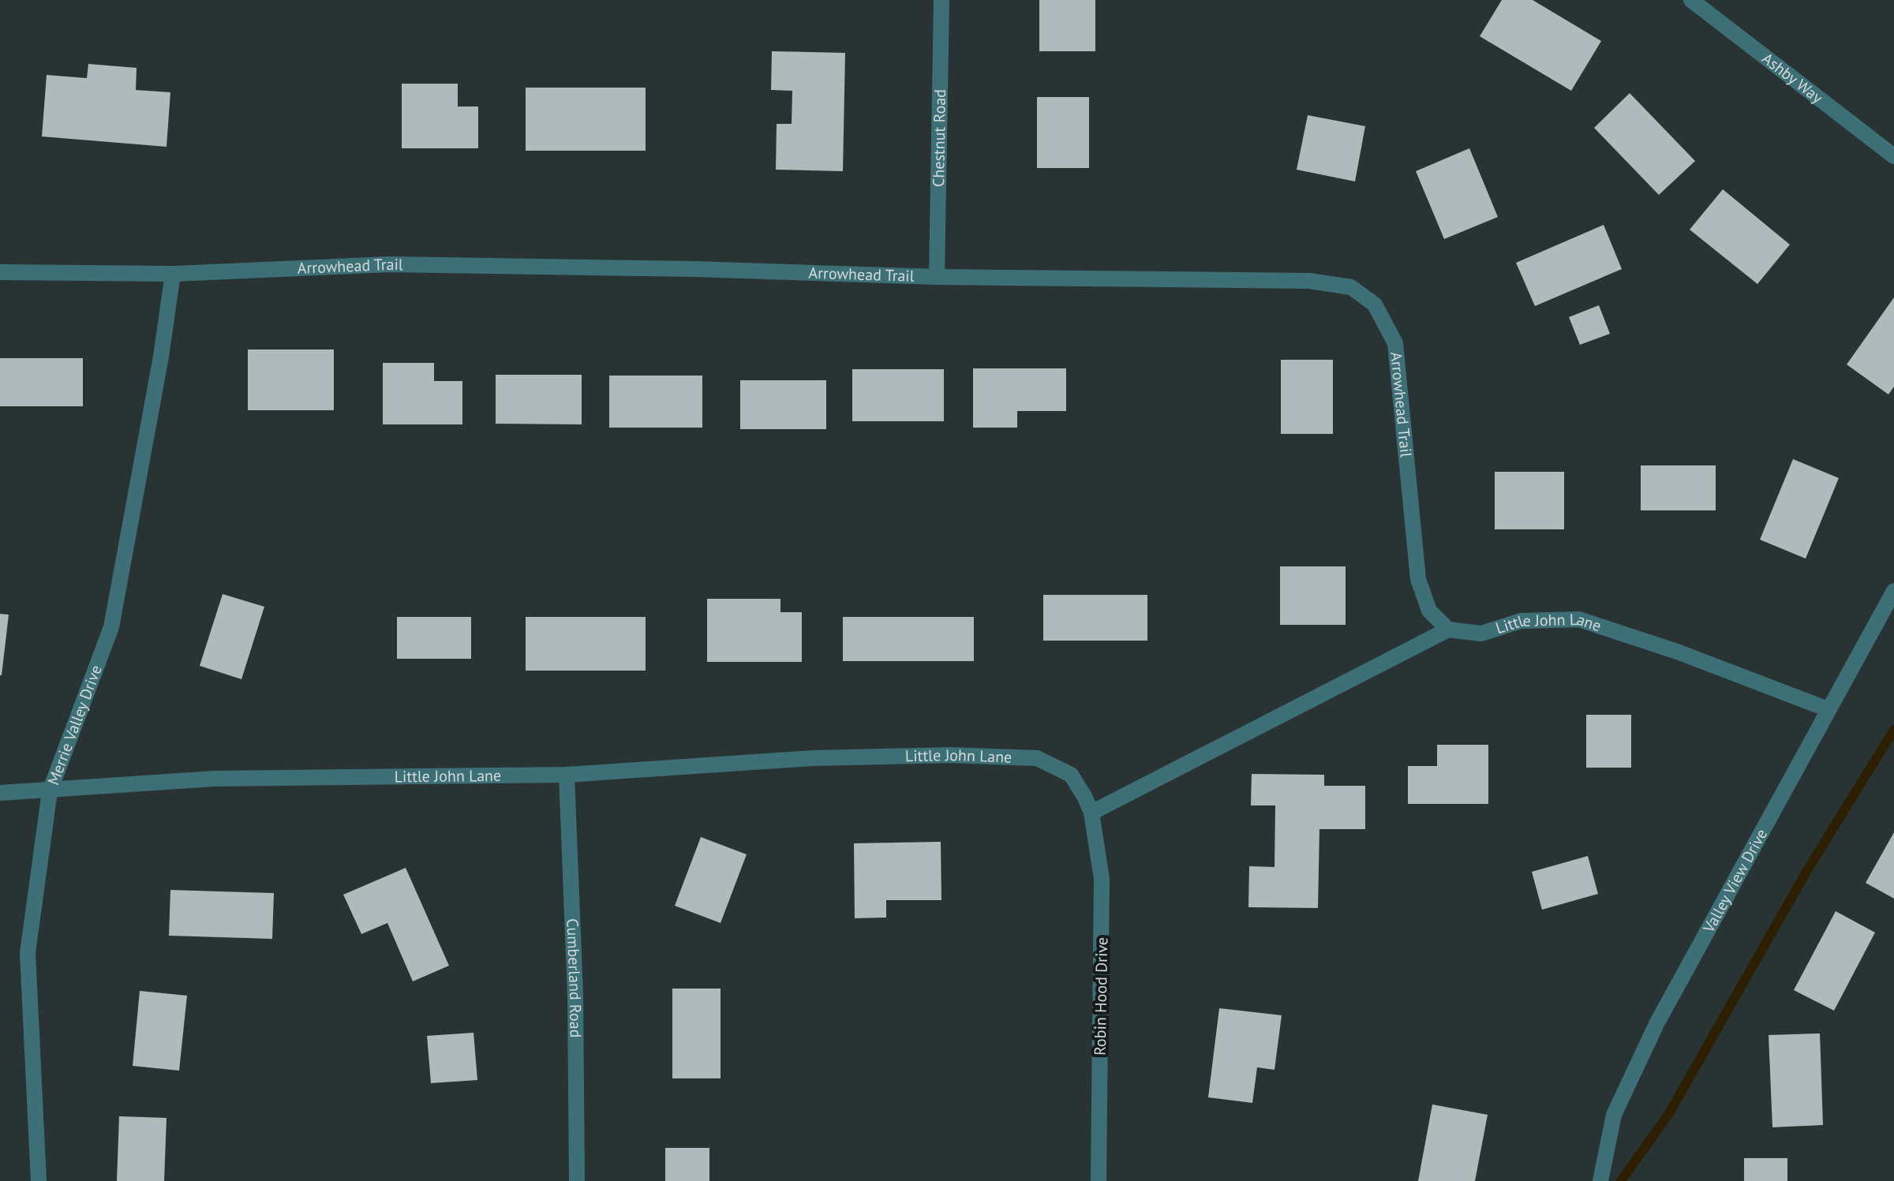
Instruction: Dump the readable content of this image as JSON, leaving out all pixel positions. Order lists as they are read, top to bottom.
{
  "streets": {
    "street": [
      "Ashby Way",
      "Chestnut Road",
      "Arrowhead Trail",
      "Little John Lane",
      "Merrie Valley Drive",
      "Valley View Drive",
      "Cumberland Road",
      "Robin Hood Drive"
    ]
  },
  "crossings": [
    ["Chestnut Road", "Arrowhead Trail"],
    ["Arrowhead Trail", "Little John Lane"],
    ["Arrowhead Trail", "Merrie Valley Drive"],
    ["Little John Lane", "Merrie Valley Drive"],
    ["Little John Lane", "Valley View Drive"],
    ["Little John Lane", "Cumberland Road"],
    ["Little John Lane", "Robin Hood Drive"]
  ]
}
